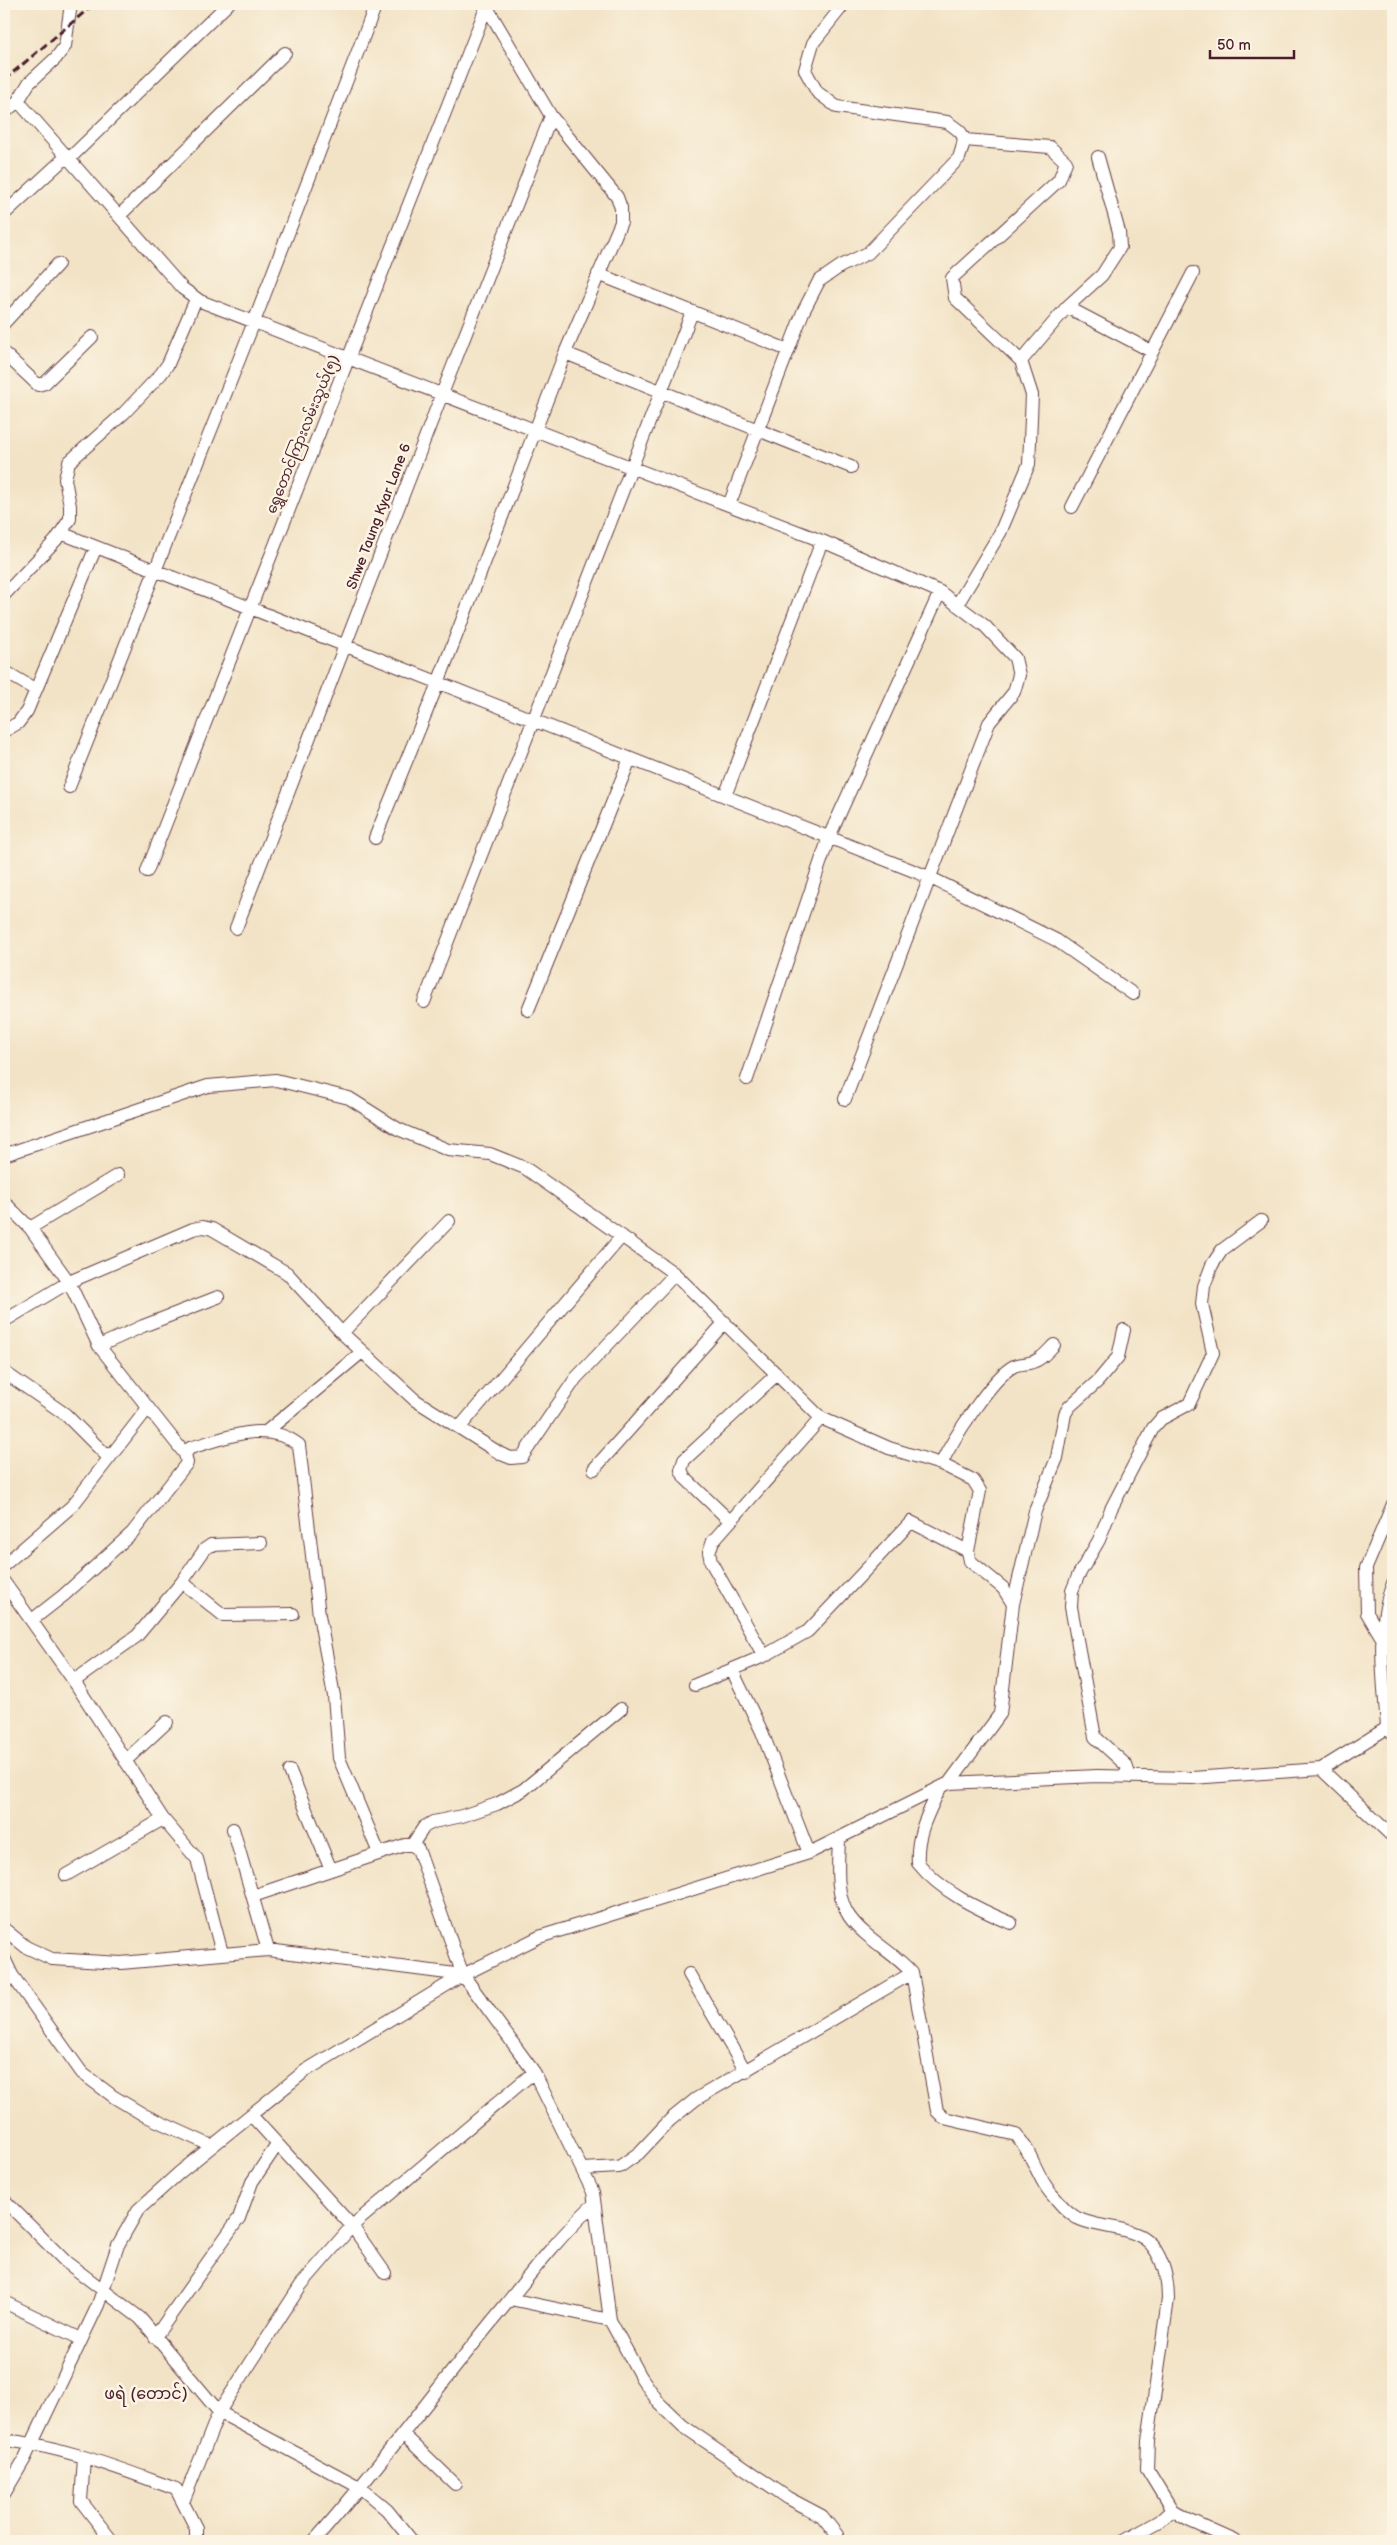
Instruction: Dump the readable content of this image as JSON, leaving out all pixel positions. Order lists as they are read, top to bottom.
{
  "streets": {
    "street": ["ရွှေတောင်ကြားလမ်းသွယ်(၅)", "Shwe Taung Kyar Lane 6"]
  },
  "districts": ["ဖရဲ (တောင်)"],
  "scale_bar": "50 m"
}
